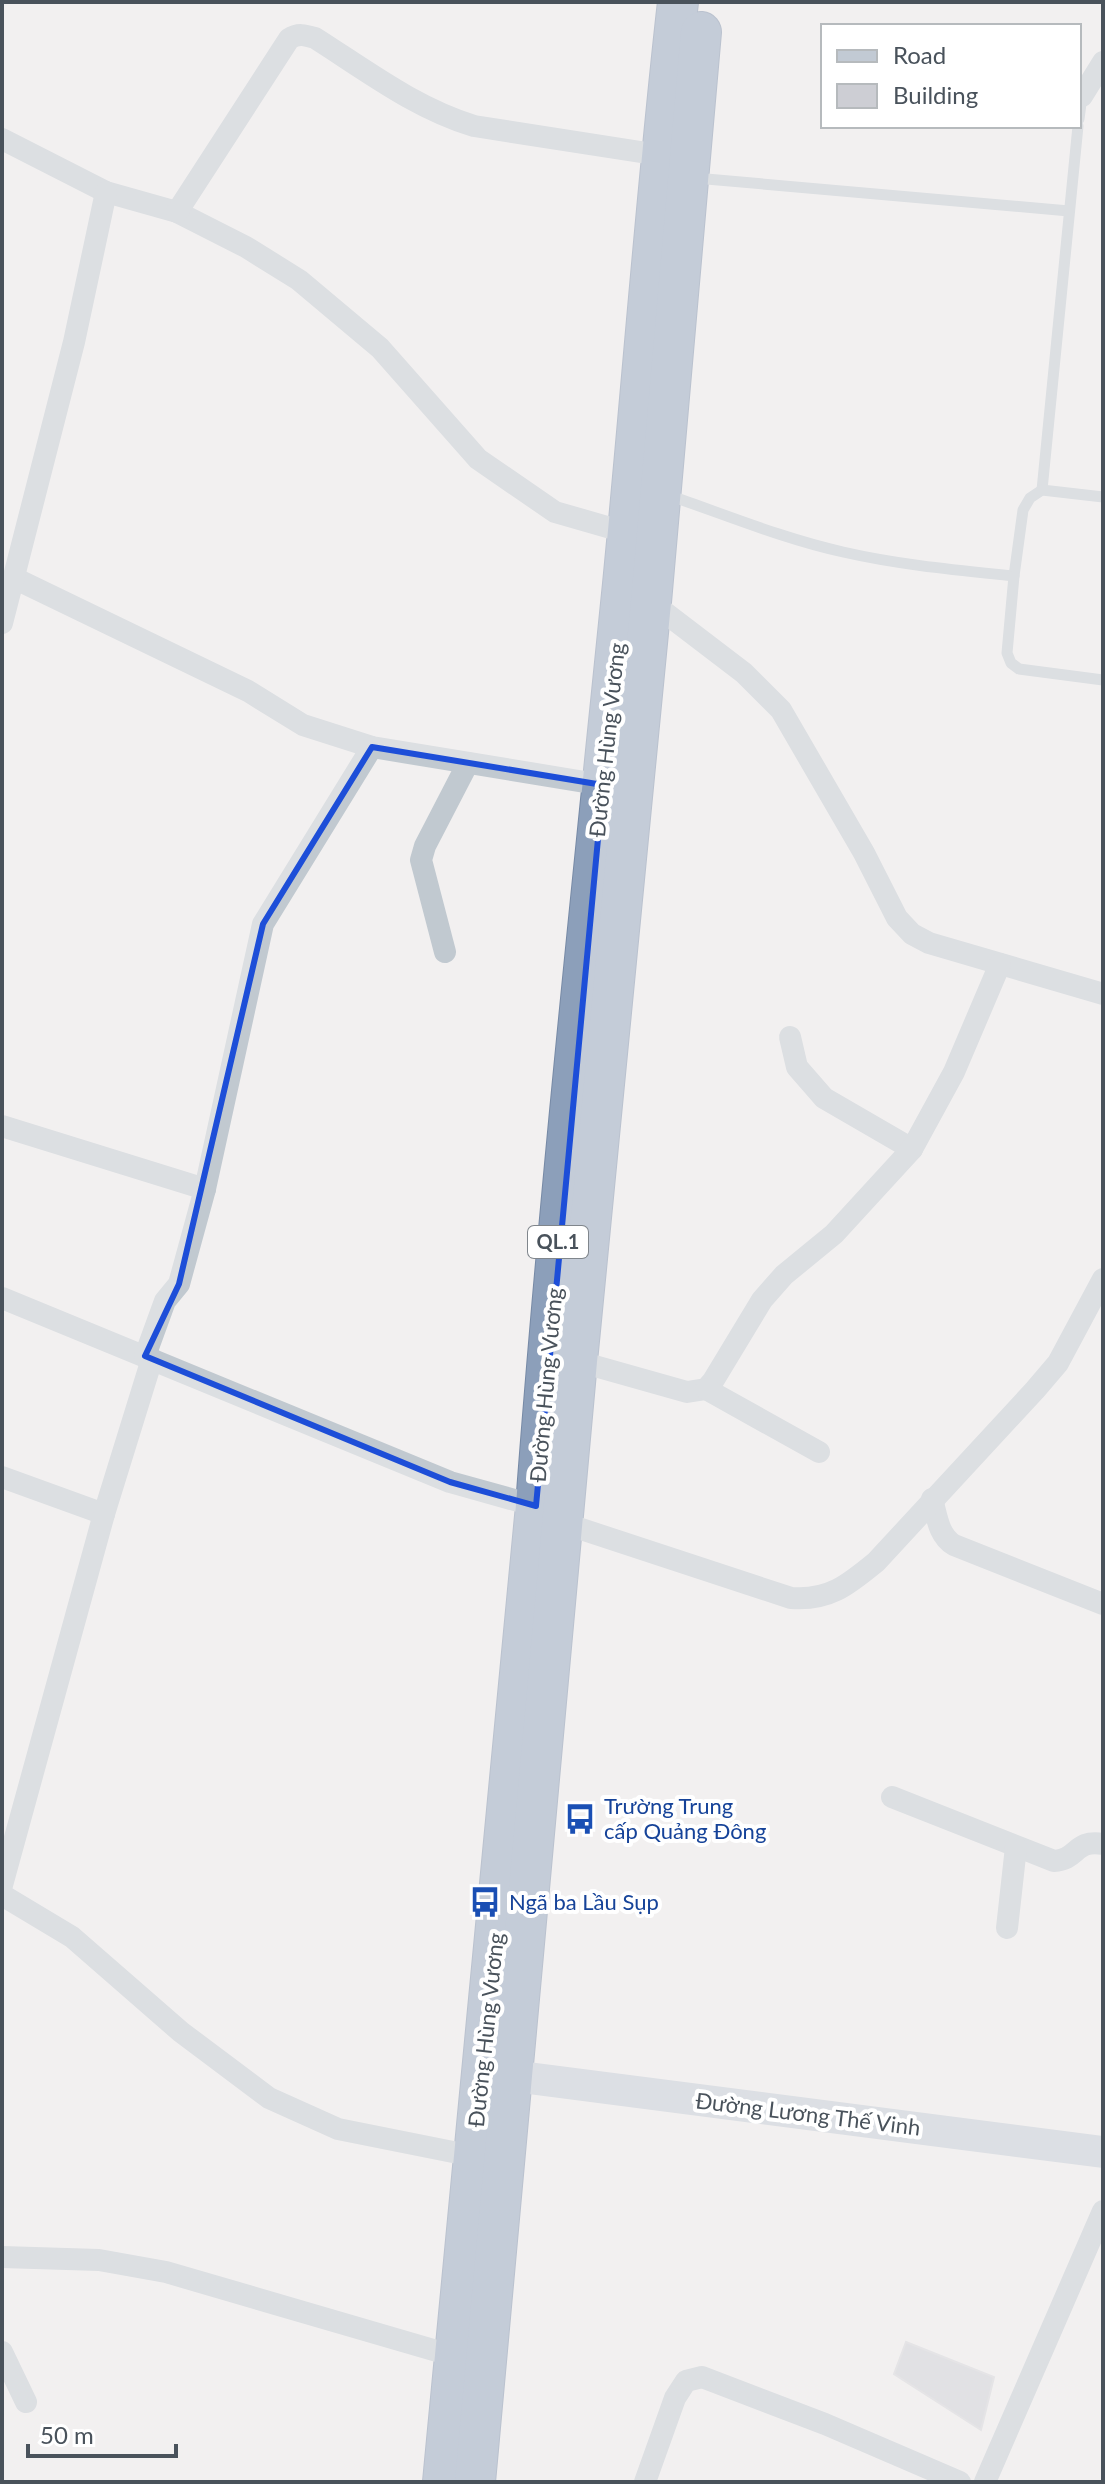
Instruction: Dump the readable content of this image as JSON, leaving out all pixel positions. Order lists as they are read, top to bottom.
{
  "streets": {
    "highway": ["Đường Hùng Vương", "QL.1"],
    "street": ["Đường Lương Thế Vinh"]
  },
  "crossings": [
    ["Đường Hùng Vương", "Đường Lương Thế Vinh"]
  ],
  "places": {
    "bus stop": ["Trường Trung cấp Quảng Đông", "Ngã ba Lầu Sụp"]
  },
  "legend": ["Road", "Building"],
  "scale_bar": "50 m"
}
